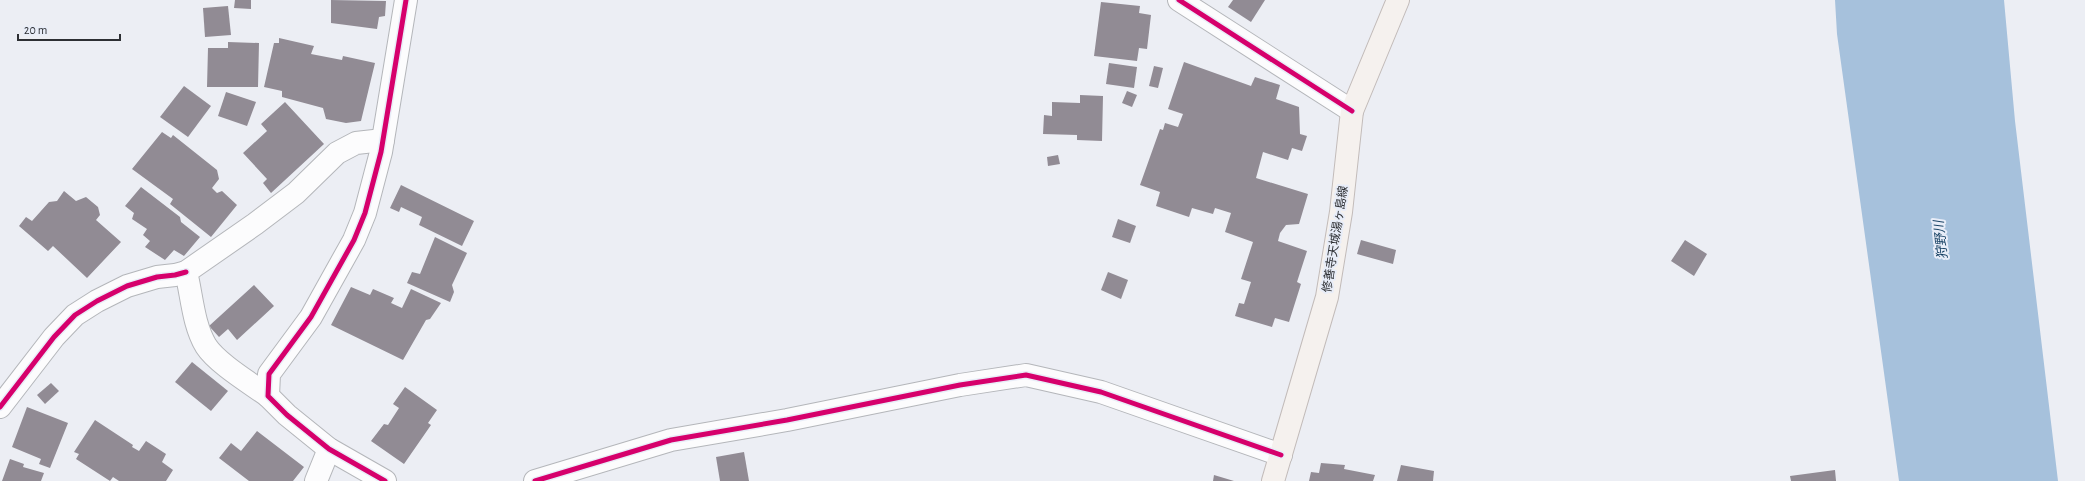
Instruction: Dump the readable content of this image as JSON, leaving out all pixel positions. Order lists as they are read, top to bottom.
{
  "streets": {
    "main road": ["修善寺天城湯ヶ島線"]
  },
  "water": ["狩野川"],
  "scale_bar": "20 m"
}
